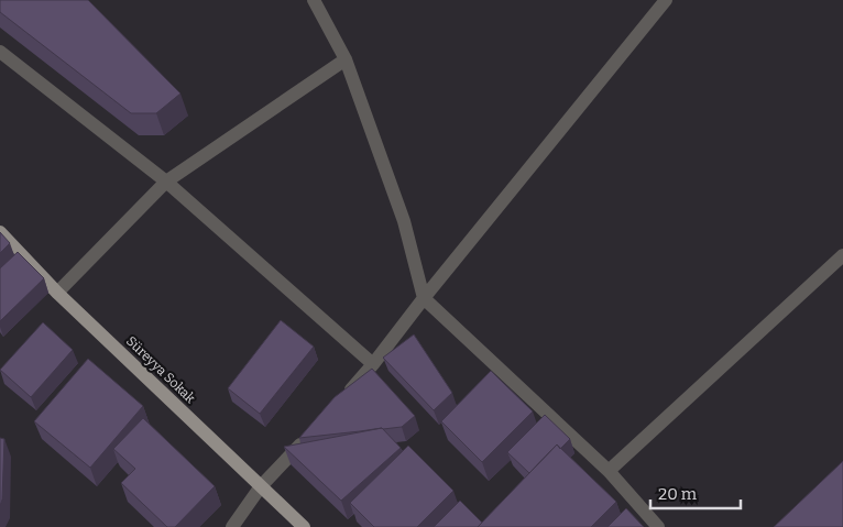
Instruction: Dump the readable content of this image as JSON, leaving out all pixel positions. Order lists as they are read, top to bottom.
{
  "streets": {
    "main road": ["Süreyya Sokak"]
  },
  "scale_bar": "20 m"
}
